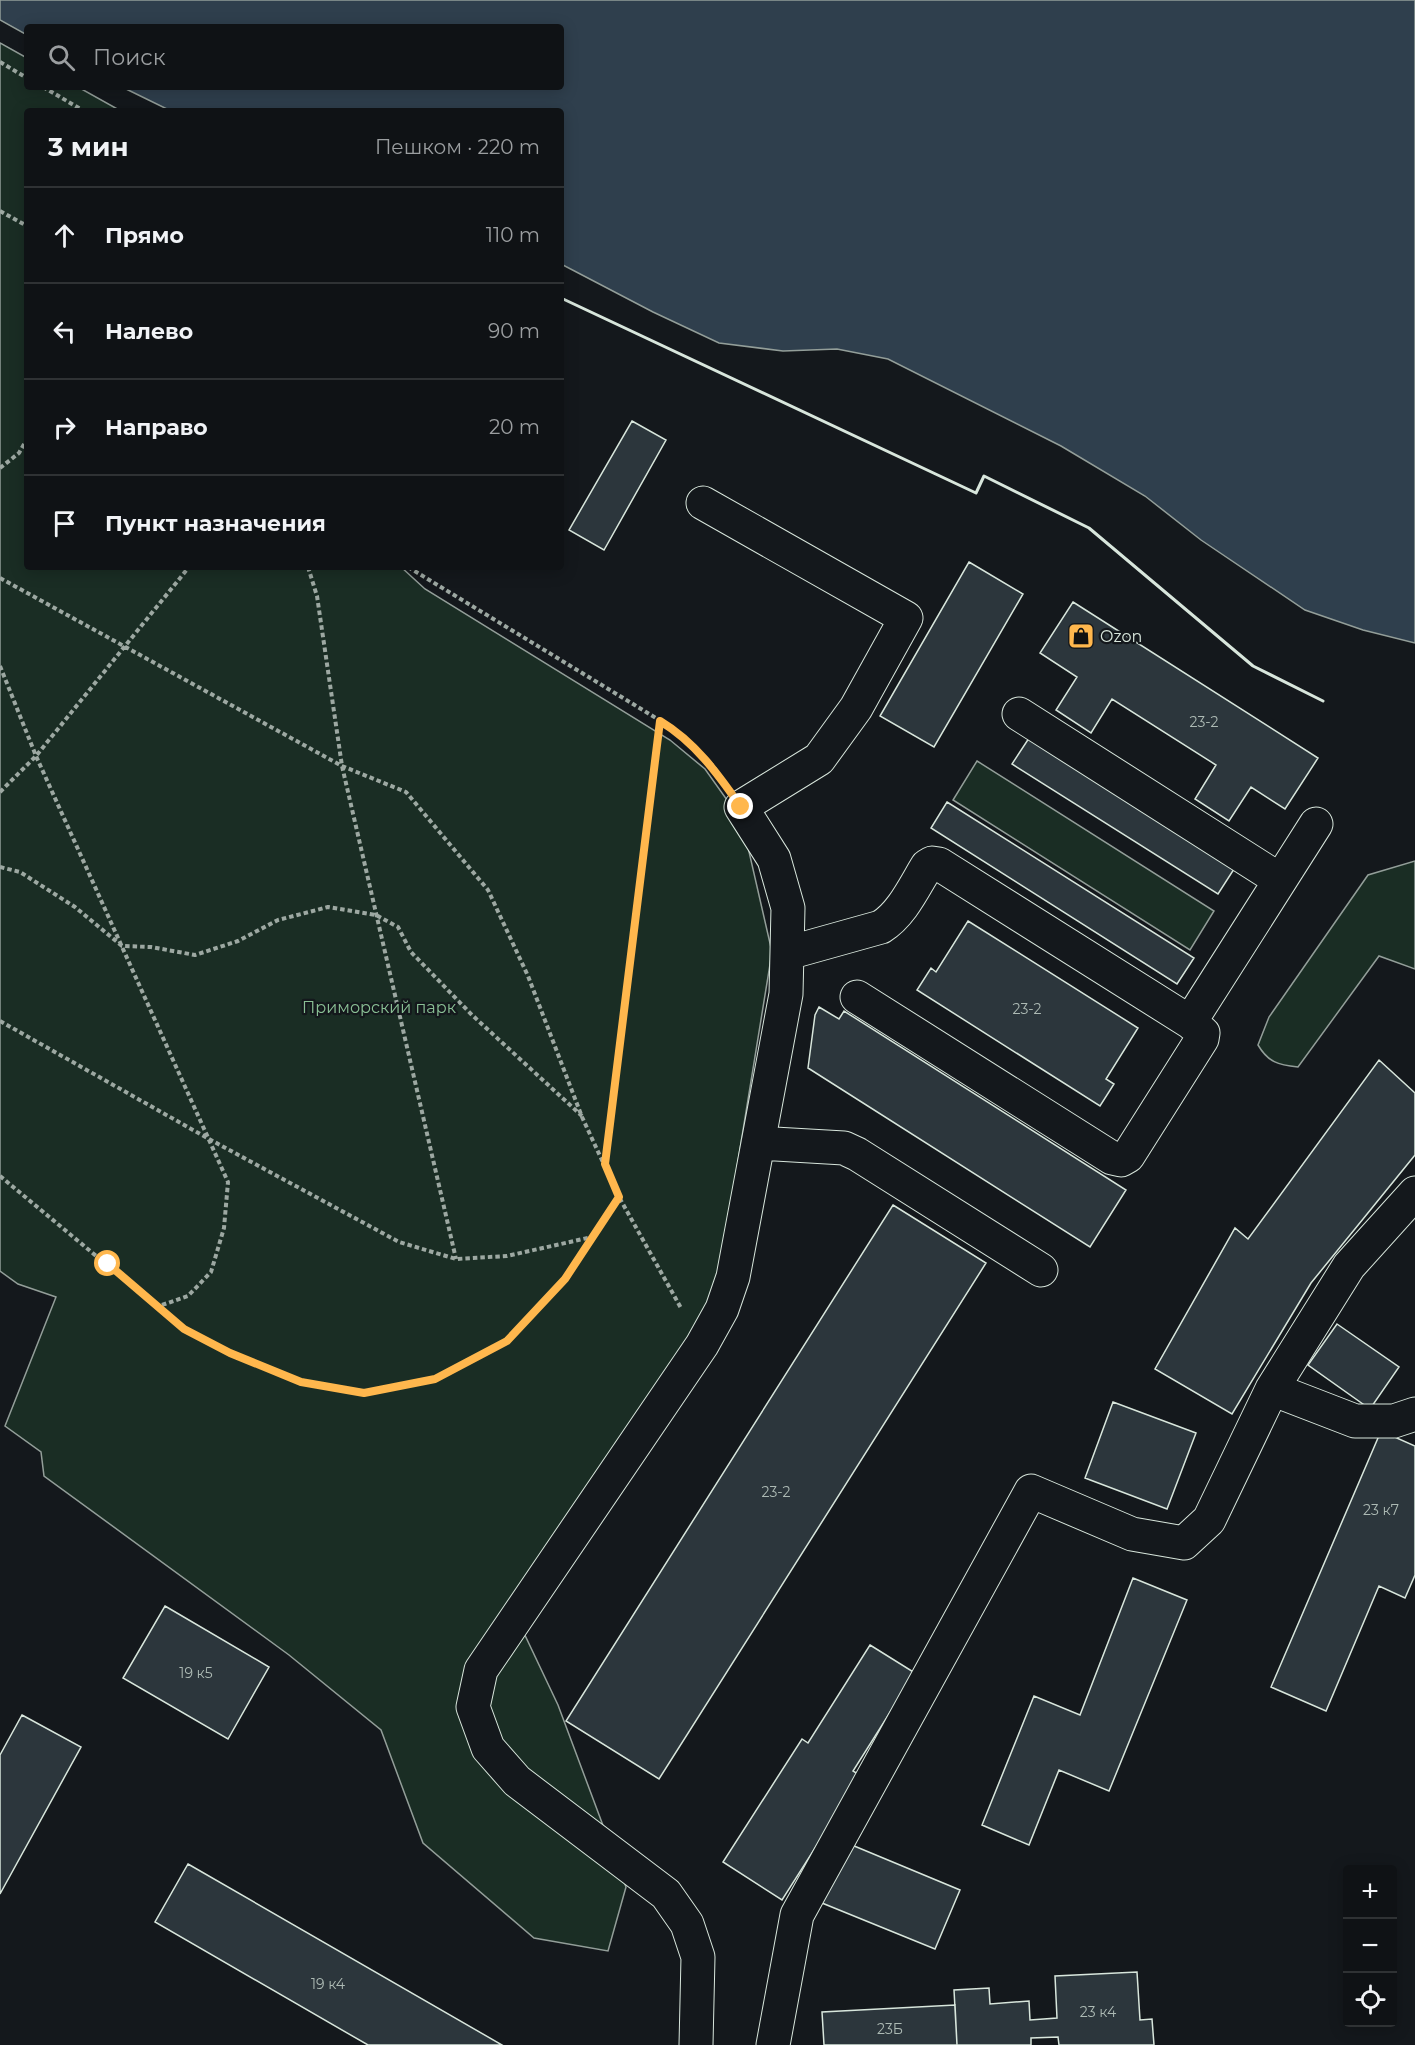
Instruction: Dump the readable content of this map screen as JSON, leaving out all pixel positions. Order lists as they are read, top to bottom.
{
  "parks": ["Приморский парк"],
  "places": {
    "shop": ["Ozon"]
  },
  "house_numbers": [
    "23-2",
    "23-2",
    "23-2",
    "23 к7",
    "19 к5",
    "19 к4",
    "23 к4",
    "23Б"
  ],
  "page": {
    "search": "Поиск",
    "heading": ["3 мин", "Пешком · 220 m"],
    "list": [
      ["Прямо", "110 m"],
      ["Налево", "90 m"],
      ["Направо", "20 m"],
      "Пункт назначения"
    ],
    "map_buttons": ["+", "−"]
  }
}
